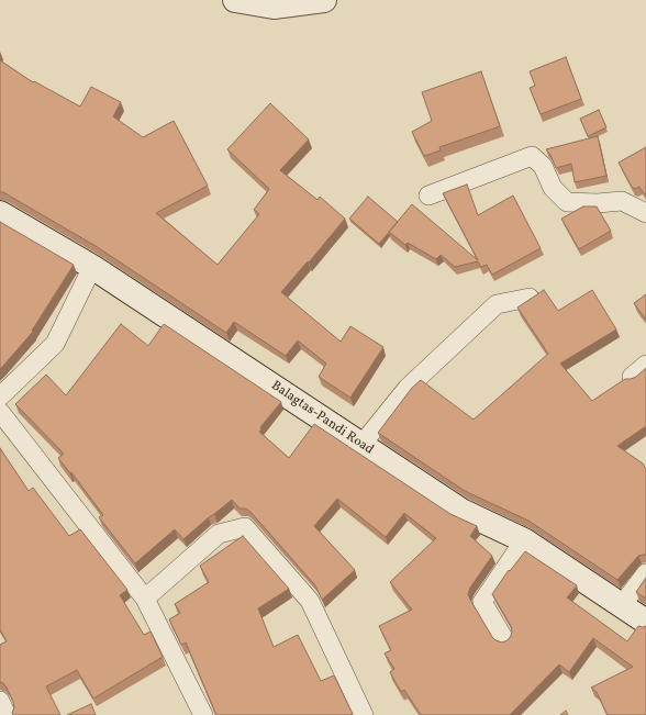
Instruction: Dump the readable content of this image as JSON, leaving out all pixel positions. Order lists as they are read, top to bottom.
{
  "streets": {
    "main road": ["Balagtas-Pandi Road"]
  }
}
